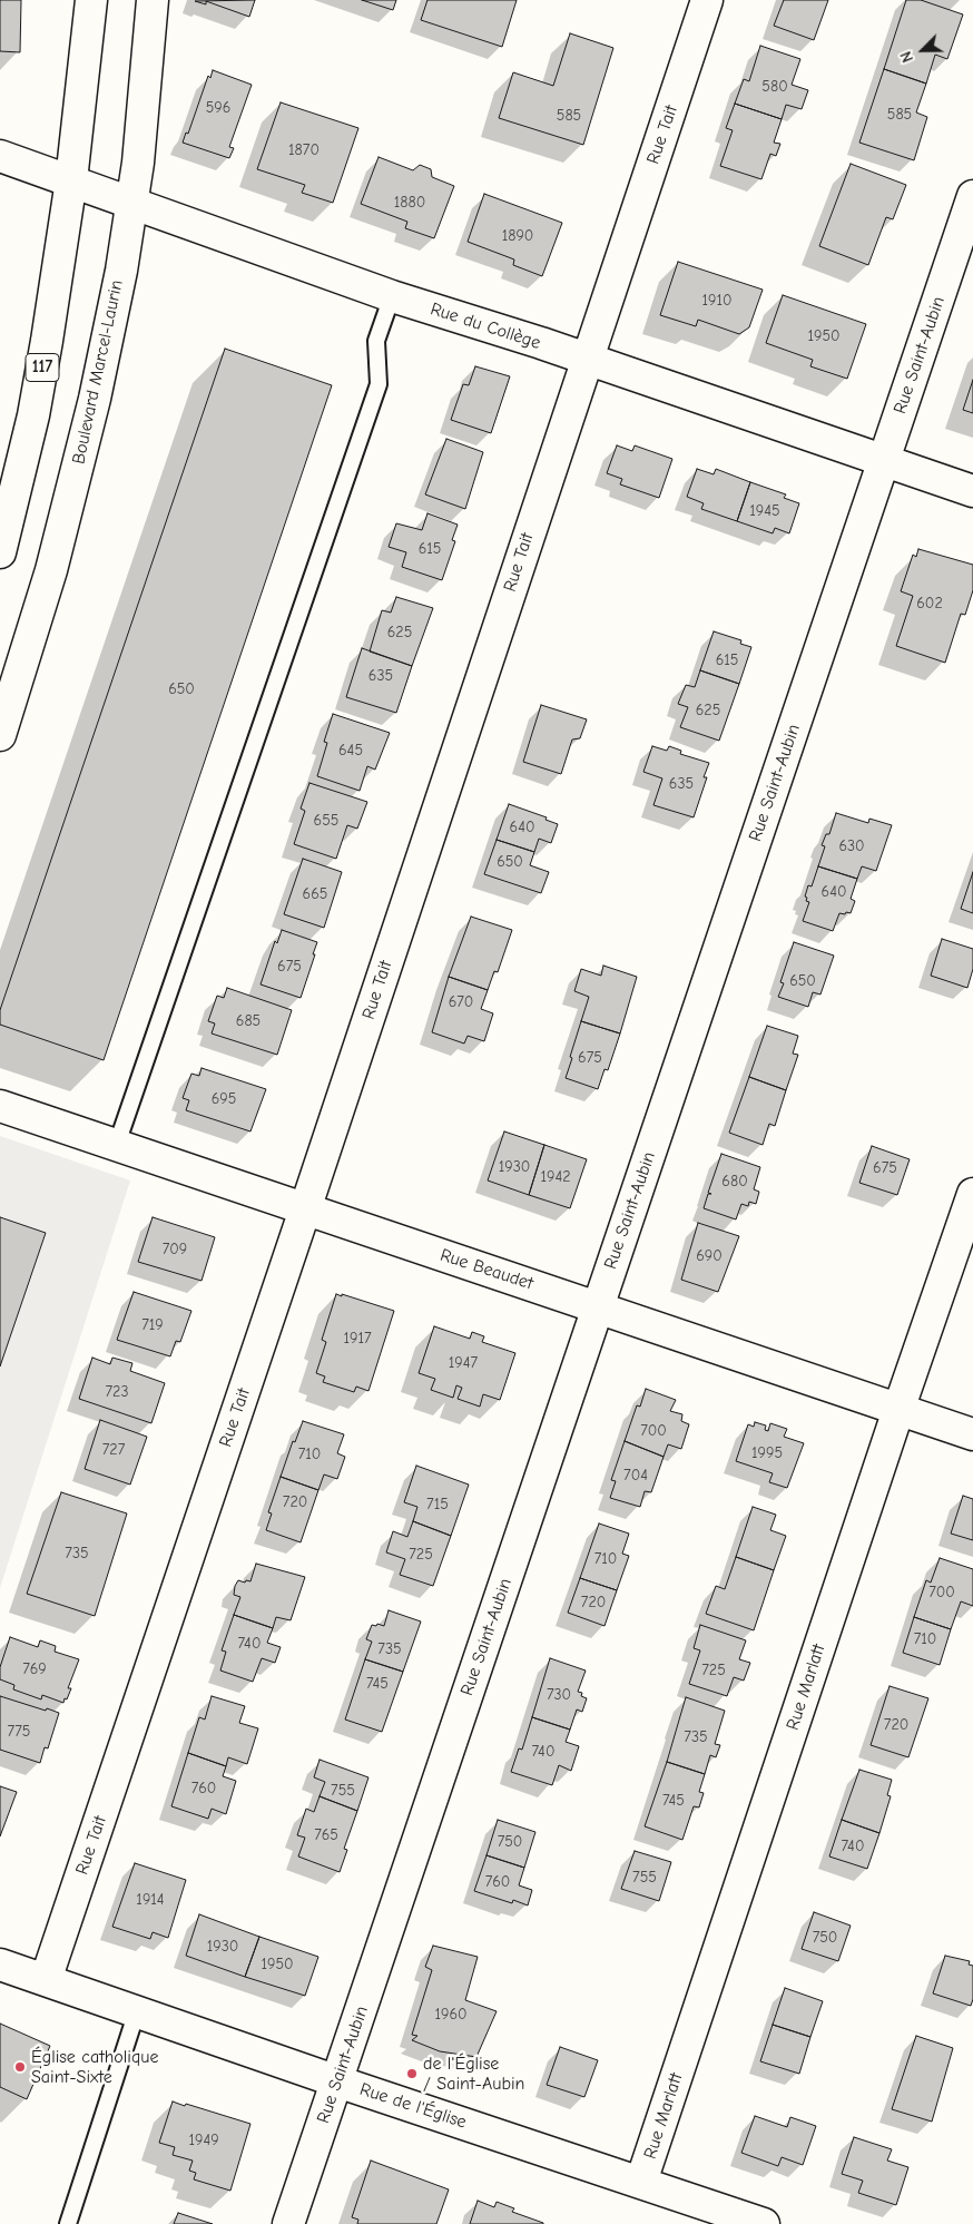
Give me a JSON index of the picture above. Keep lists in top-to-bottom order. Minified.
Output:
{"streets":{"street":["Rue Tait","Rue du Collège","Rue Saint-Aubin","117","Boulevard Marcel-Laurin","Rue Beaudet","Rue Marlatt","Rue de l'Église"]},"crossings":[["Rue Tait","Rue du Collège"],["Rue Tait","Rue Beaudet"],["Rue Tait","Rue de l'Église"],["Rue du Collège","Rue Saint-Aubin"],["Rue du Collège","117"],["Rue du Collège","Boulevard Marcel-Laurin"],["Rue Saint-Aubin","Rue Beaudet"],["Rue Saint-Aubin","Rue de l'Église"],["Rue Beaudet","Rue Marlatt"],["Rue Marlatt","Rue de l'Église"]],"places":["Église catholique Saint-Sixte","de l'Église / Saint-Aubin"],"house_numbers":["580","596","585","585","1870","1880","1890","1910","1950","1945","615","602","625","615","635","650","625","645","635","655","640","630","650","640","665","675","650","670","685","675","695","1930","675","1942","680","709","690","719","1917","1947","723","700","727","1995","710","704","720","715","735","725","710","700","720","710","740","735","769","725","745","730","720","775","735","740","760","755","745","765","750","740","755","760","1914","750","1930","1950","1960","1949"],"north":"bottom left"}
